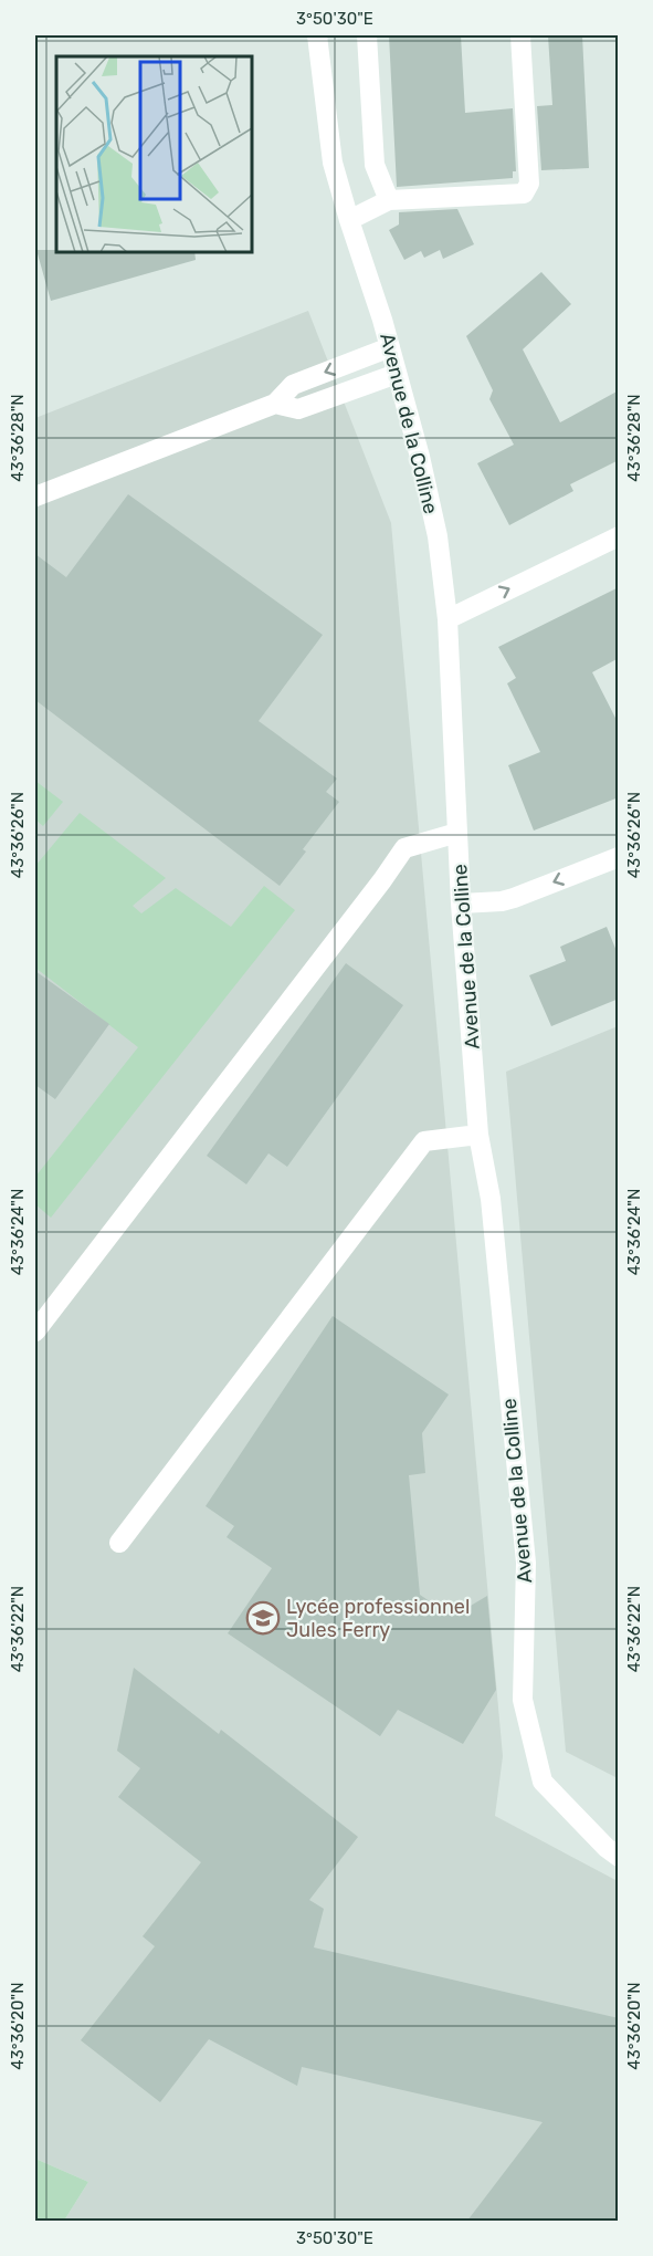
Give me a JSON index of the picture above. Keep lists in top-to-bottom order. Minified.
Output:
{"streets":{"street":["Avenue de la Colline"]},"places":{"school or university":["Lycée professionnel Jules Ferry"]},"coordinates":["3°50'30\"E","43°36'28\"N","43°36'26\"N","43°36'24\"N","43°36'22\"N","43°36'20\"N"]}
